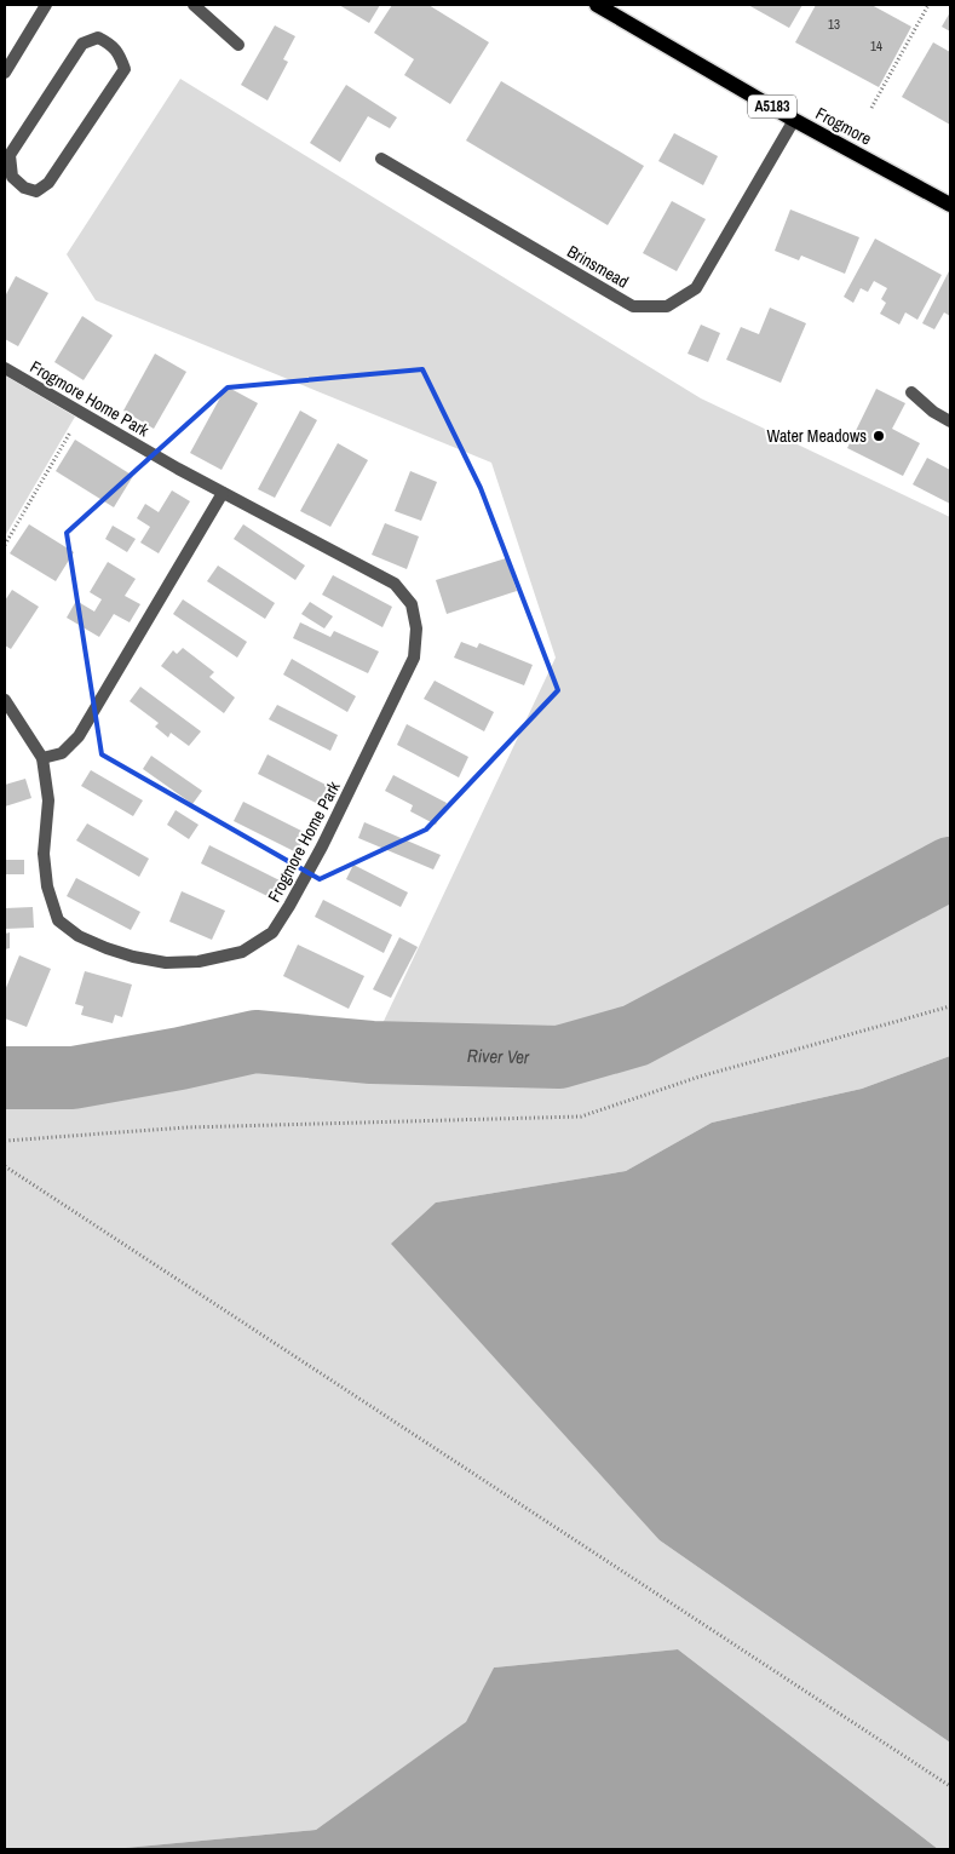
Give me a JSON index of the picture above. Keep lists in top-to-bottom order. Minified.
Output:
{"streets":{"main road":["A5183","Frogmore"],"street":["Brinsmead","Frogmore Home Park"]},"crossings":[["Frogmore","Brinsmead"]],"water":["River Ver"],"places":["Water Meadows"],"house_numbers":["13","14"]}
